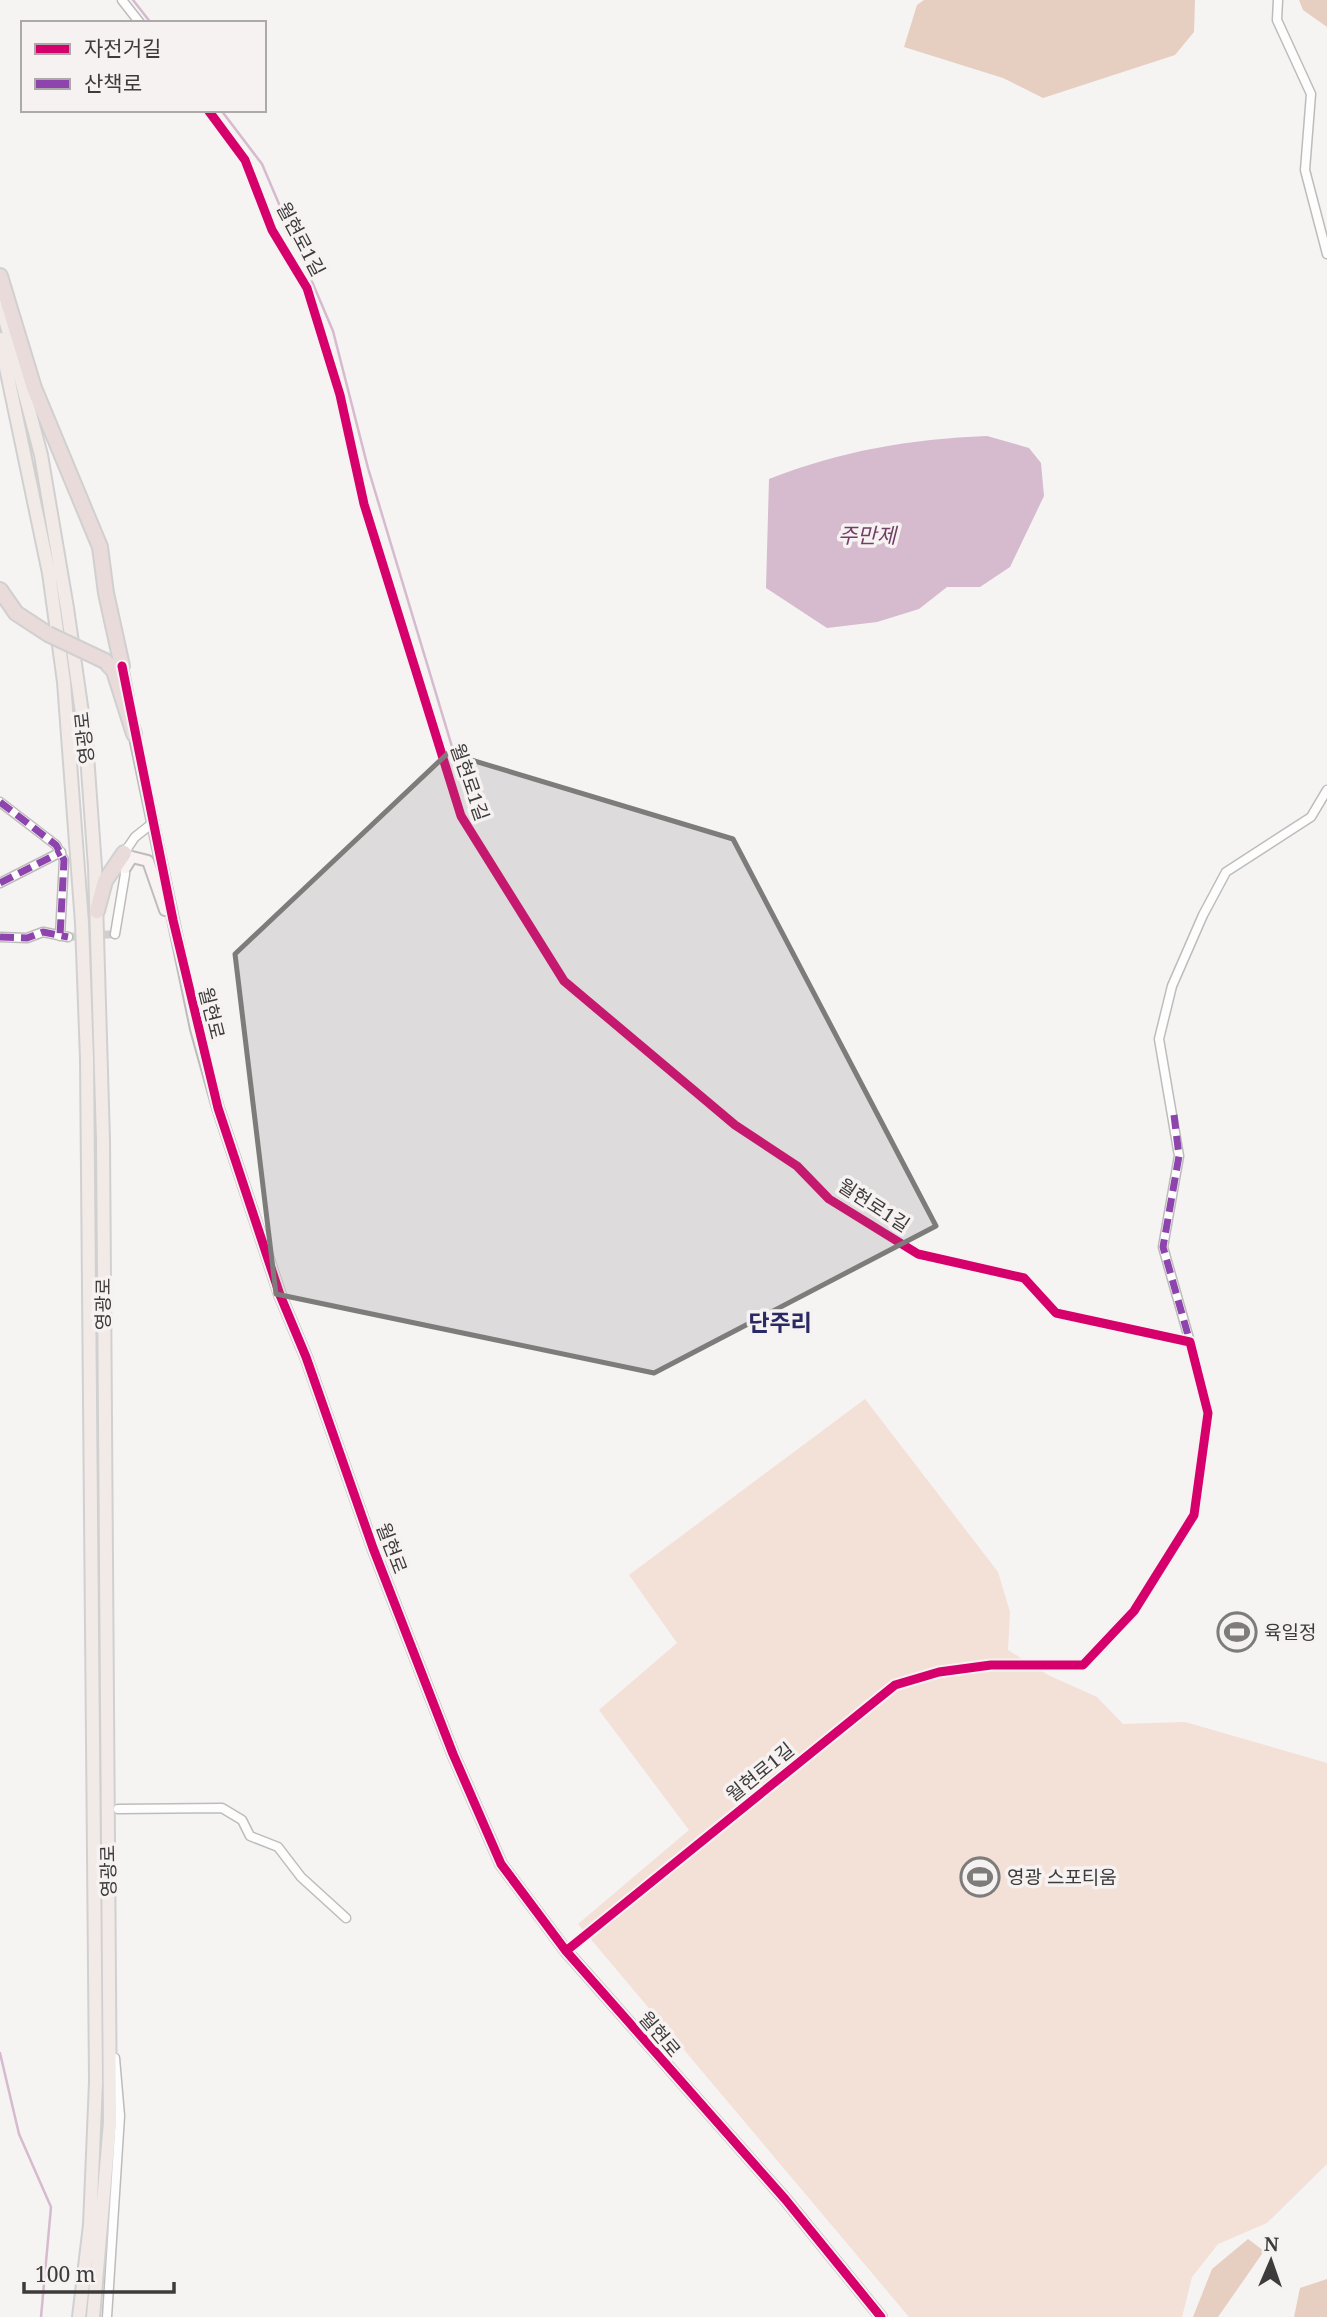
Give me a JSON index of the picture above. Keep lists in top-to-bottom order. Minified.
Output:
{"streets":{"main road":["영광로"],"street":["월현로1길","월현로"]},"crossings":[["월현로1길","월현로"]],"districts":["단주리"],"water":["주만제"],"places":{"sports":["육일정","영광 스포티움"]},"legend":["자전거길","산책로"],"scale_bar":"100 m","north":"top"}
